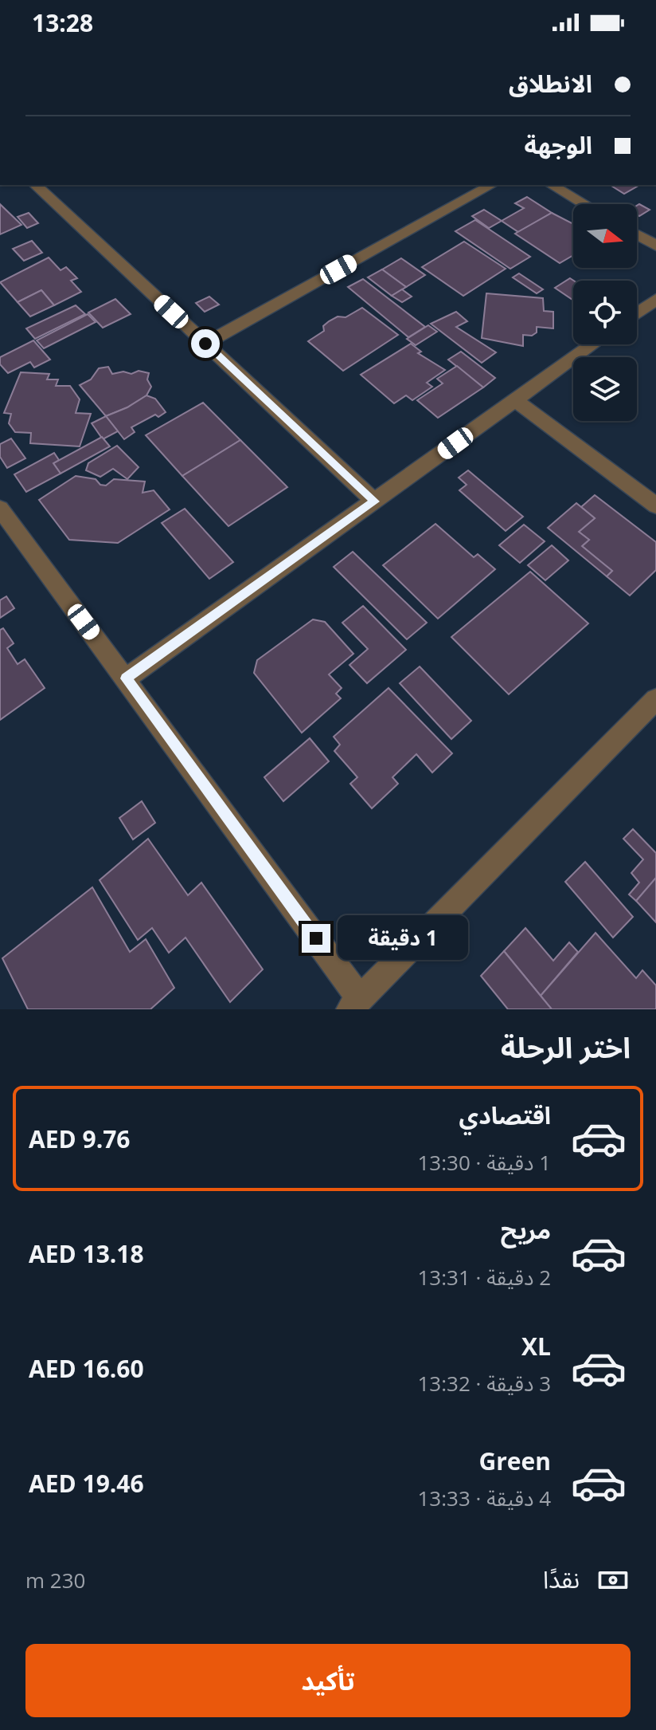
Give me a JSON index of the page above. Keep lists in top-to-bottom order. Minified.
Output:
{"north":"right","page":{"status":"13:28","banner":["الانطلاق","الوجهة"],"bubble":"1 دقيقة","heading":"اختر الرحلة","list":[{"name":"اقتصادي","note":"1 دقيقة · 13:30","value":"AED 9.76"},{"name":"مريح","note":"2 دقيقة · 13:31","value":"AED 13.18"},{"name":"XL","note":"3 دقيقة · 13:32","value":"AED 16.60"},{"name":"Green","note":"4 دقيقة · 13:33","value":"AED 19.46"}],"pay":["نقدًا","230 m"],"buttons":"تأكيد"}}
